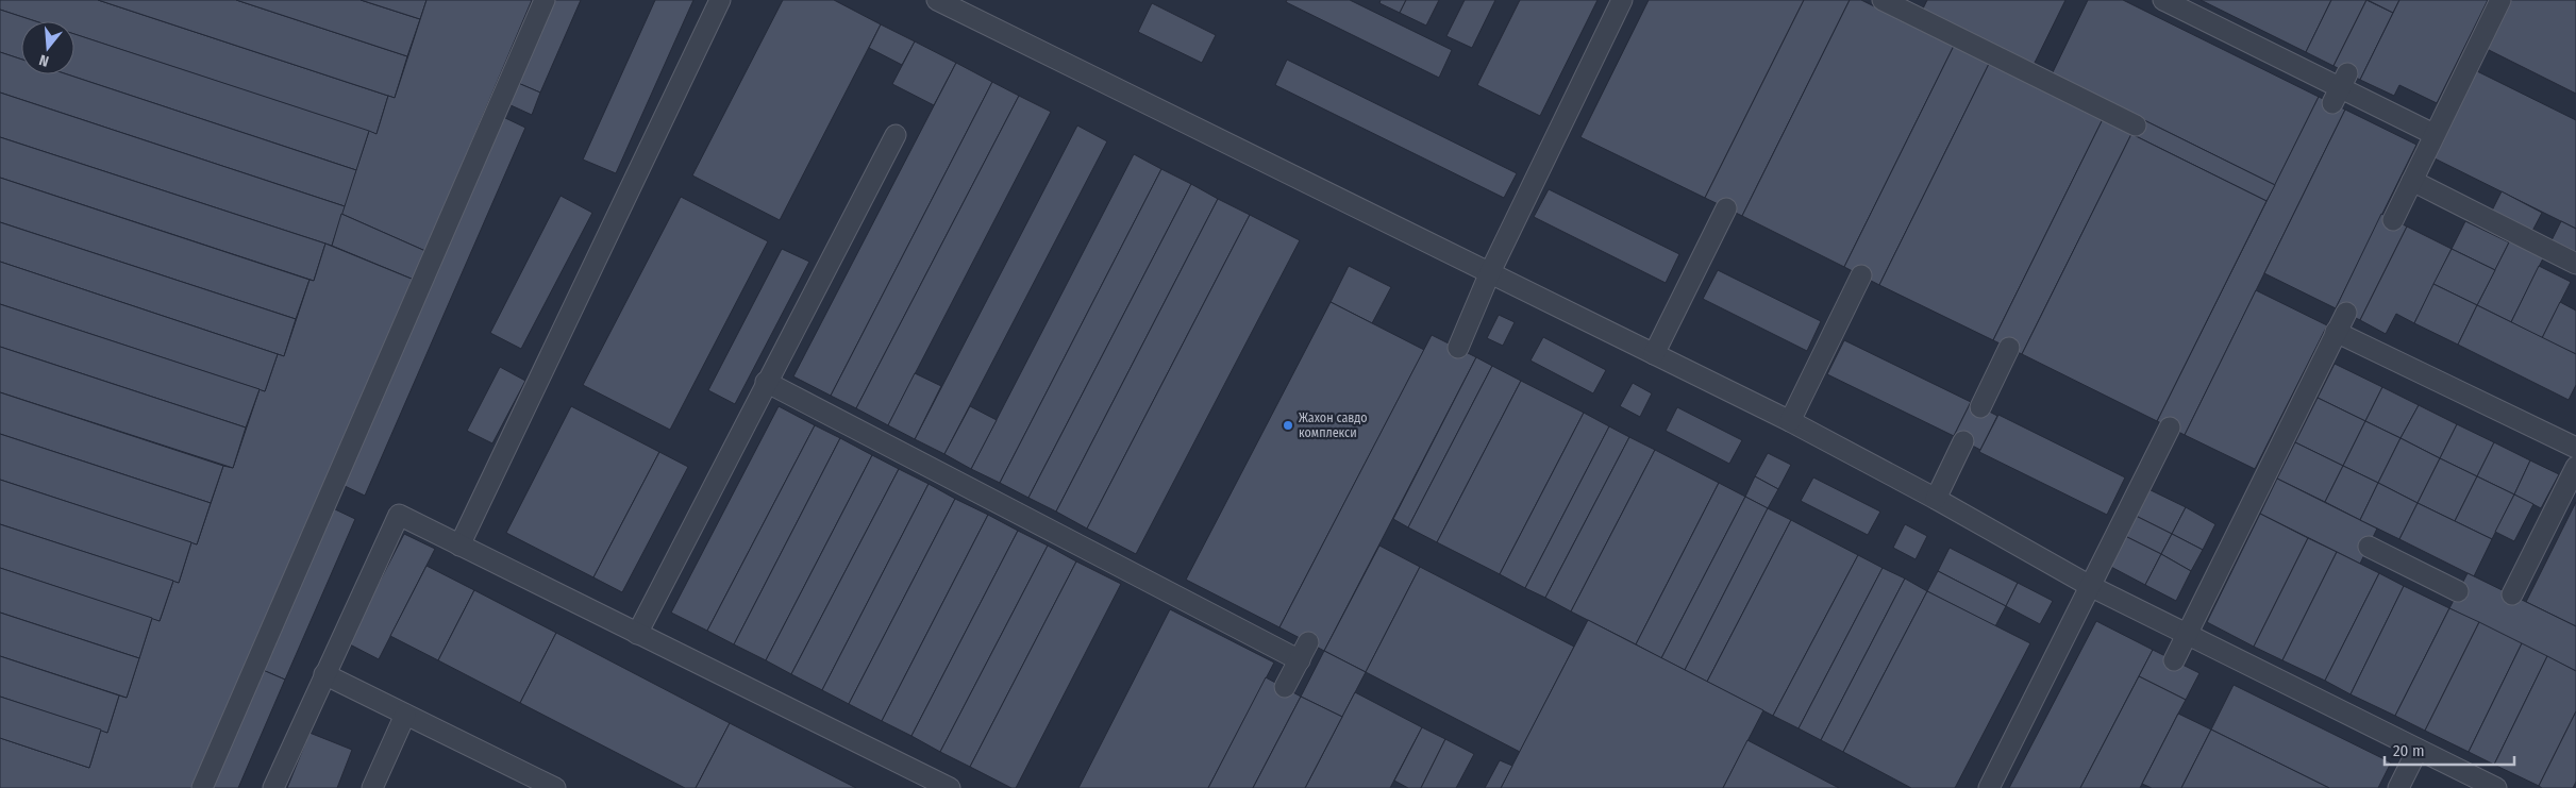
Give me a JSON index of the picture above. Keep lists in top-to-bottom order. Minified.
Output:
{"places":["Жахон савдо комплекси"],"scale_bar":"20 m","north":"bottom"}
